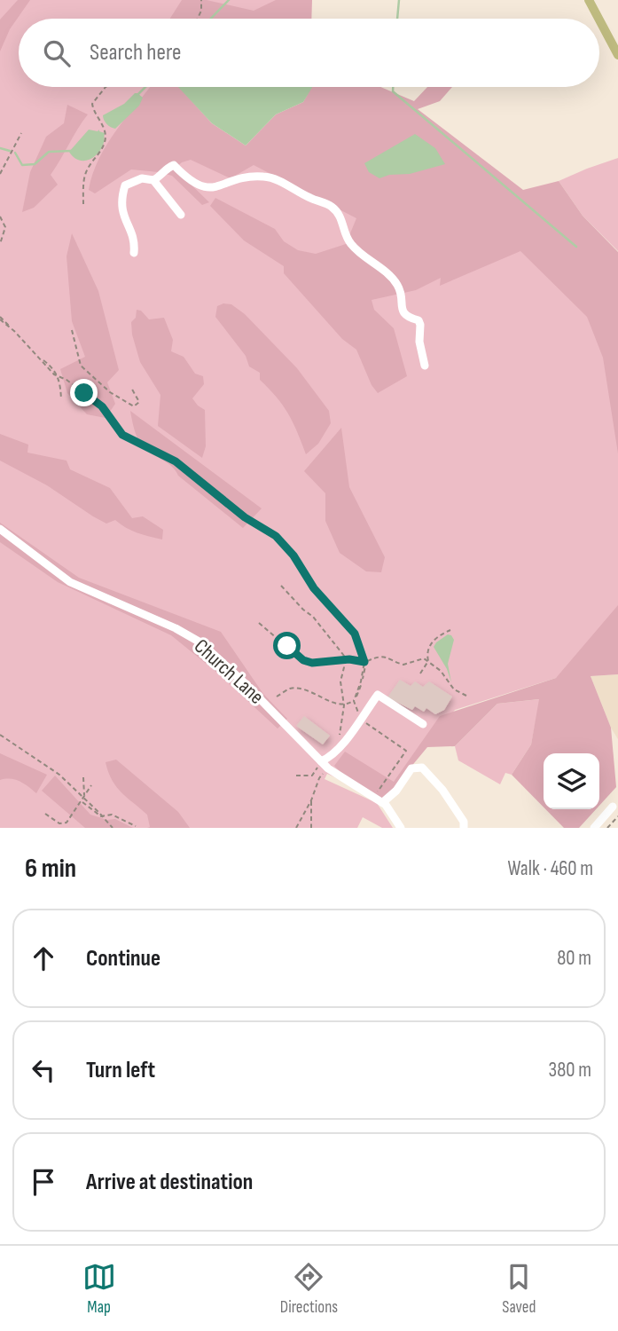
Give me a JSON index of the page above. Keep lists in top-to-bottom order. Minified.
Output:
{"streets":{"street":["Church Lane"]},"page":{"search":"Search here","heading":["6 min","Walk · 460 m"],"list":[["Continue","80 m"],["Turn left","380 m"],"Arrive at destination"],"nav":["Map","Directions","Saved"]}}
